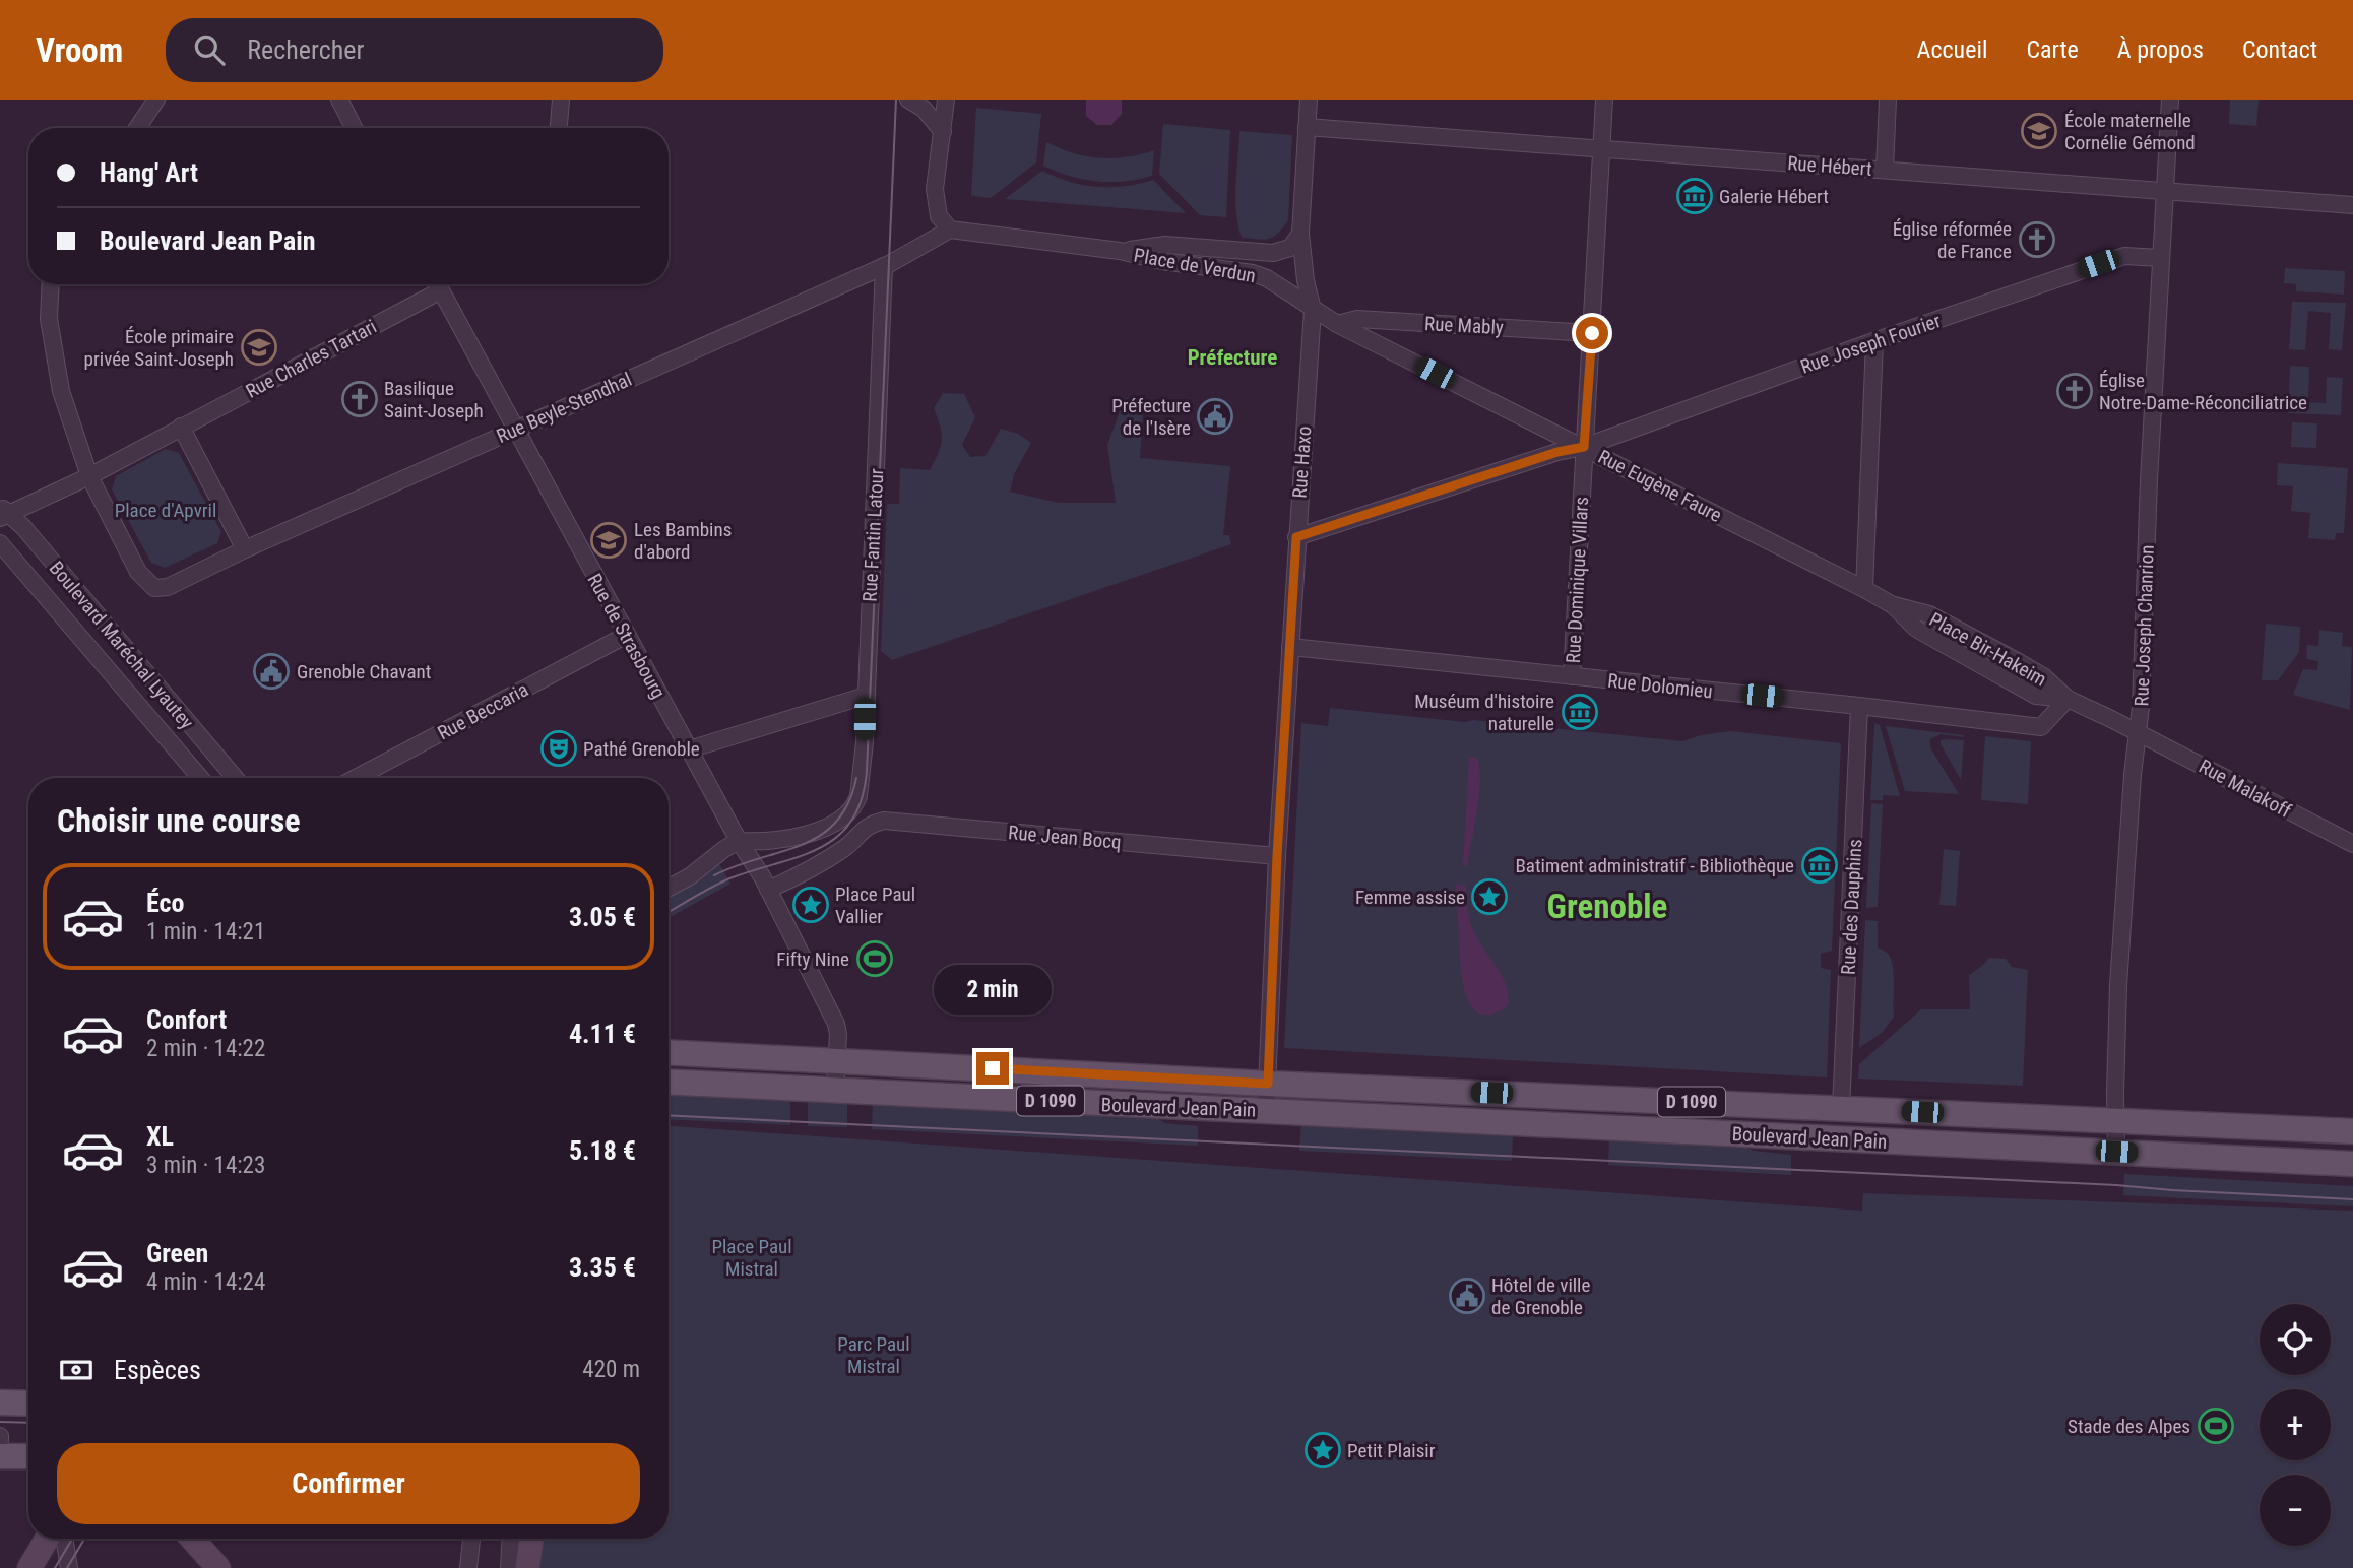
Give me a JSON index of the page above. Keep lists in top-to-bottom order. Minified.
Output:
{"streets":{"main road":["D 1090","Boulevard Jean Pain"],"street":["Rue Hébert","Place de Verdun","Rue Mably","Rue Joseph Fourier","Rue Charles Tartari","Rue Beyle-Stendhal","Rue Haxo","Rue Eugène Faure","Rue Fantin Latour","Rue Dominique Villars","Rue Joseph Chanrion","Rue de Strasbourg","Boulevard Maréchal Lyautey","Place Bir-Hakeim","Rue Dolomieu","Rue Beccaria","Rue Malakoff","Rue Jean Bocq","Rue des Dauphins"]},"crossings":[["Rue Hébert","Rue Dominique Villars"],["Rue Hébert","Rue Joseph Chanrion"],["Place de Verdun","Rue Haxo"],["Place de Verdun","Rue Eugène Faure"],["Rue Mably","Rue Eugène Faure"],["Rue Mably","Rue Dominique Villars"],["Rue Joseph Fourier","Rue Haxo"],["Rue Joseph Fourier","Rue Eugène Faure"],["Rue Joseph Fourier","Rue Dominique Villars"],["Rue Joseph Fourier","Rue Joseph Chanrion"],["Rue Beyle-Stendhal","Rue Fantin Latour"],["Rue Beyle-Stendhal","Rue de Strasbourg"],["Rue Haxo","Rue Eugène Faure"],["Rue Haxo","Rue Dolomieu"],["Rue Haxo","Rue Jean Bocq"],["Rue Haxo","Boulevard Jean Pain"],["Rue Eugène Faure","Rue Dominique Villars"],["Rue Eugène Faure","Place Bir-Hakeim"],["Rue Fantin Latour","Rue de Strasbourg"],["Rue Dominique Villars","Rue Dolomieu"],["Rue Joseph Chanrion","Place Bir-Hakeim"],["Rue Joseph Chanrion","Rue Malakoff"],["Rue Joseph Chanrion","Boulevard Jean Pain"],["Rue de Strasbourg","Rue Beccaria"],["Place Bir-Hakeim","Rue Dolomieu"],["Place Bir-Hakeim","Rue Malakoff"],["Place Bir-Hakeim","Rue des Dauphins"],["Rue Dolomieu","Rue des Dauphins"],["Rue des Dauphins","Boulevard Jean Pain"]],"districts":["Préfecture","Grenoble"],"parks":["Place d'Apvril","Place Paul Mistral","Parc Paul Mistral"],"places":{"school or university":["École maternelle Cornélie Gémond","École primaire privée Saint-Joseph","Les Bambins d'abord"],"museum":["Galerie Hébert","Muséum d'histoire naturelle","Batiment administratif - Bibliothèque"],"church":["Église réformée de France","Église Notre-Dame-Réconciliatrice","Basilique Saint-Joseph"],"public building":["Préfecture de l'Isère","Grenoble Chavant","Hôtel de ville de Grenoble"],"theatre":["Pathé Grenoble"],"place":["Femme assise","Place Paul Vallier","Petit Plaisir"],"sports":["Fifty Nine","Stade des Alpes"]},"page":{"header":"Vroom","search":"Rechercher","nav":["Accueil","Carte","À propos","Contact"],"banner":["Hang' Art","Boulevard Jean Pain"],"heading":"Choisir une course","list":[{"name":"Éco","note":"1 min · 14:21","value":"3.05 €"},{"name":"Confort","note":"2 min · 14:22","value":"4.11 €"},{"name":"XL","note":"3 min · 14:23","value":"5.18 €"},{"name":"Green","note":"4 min · 14:24","value":"3.35 €"}],"bubble":"2 min","map_buttons":["+","−"],"pay":["Espèces","420 m"],"buttons":"Confirmer"}}
